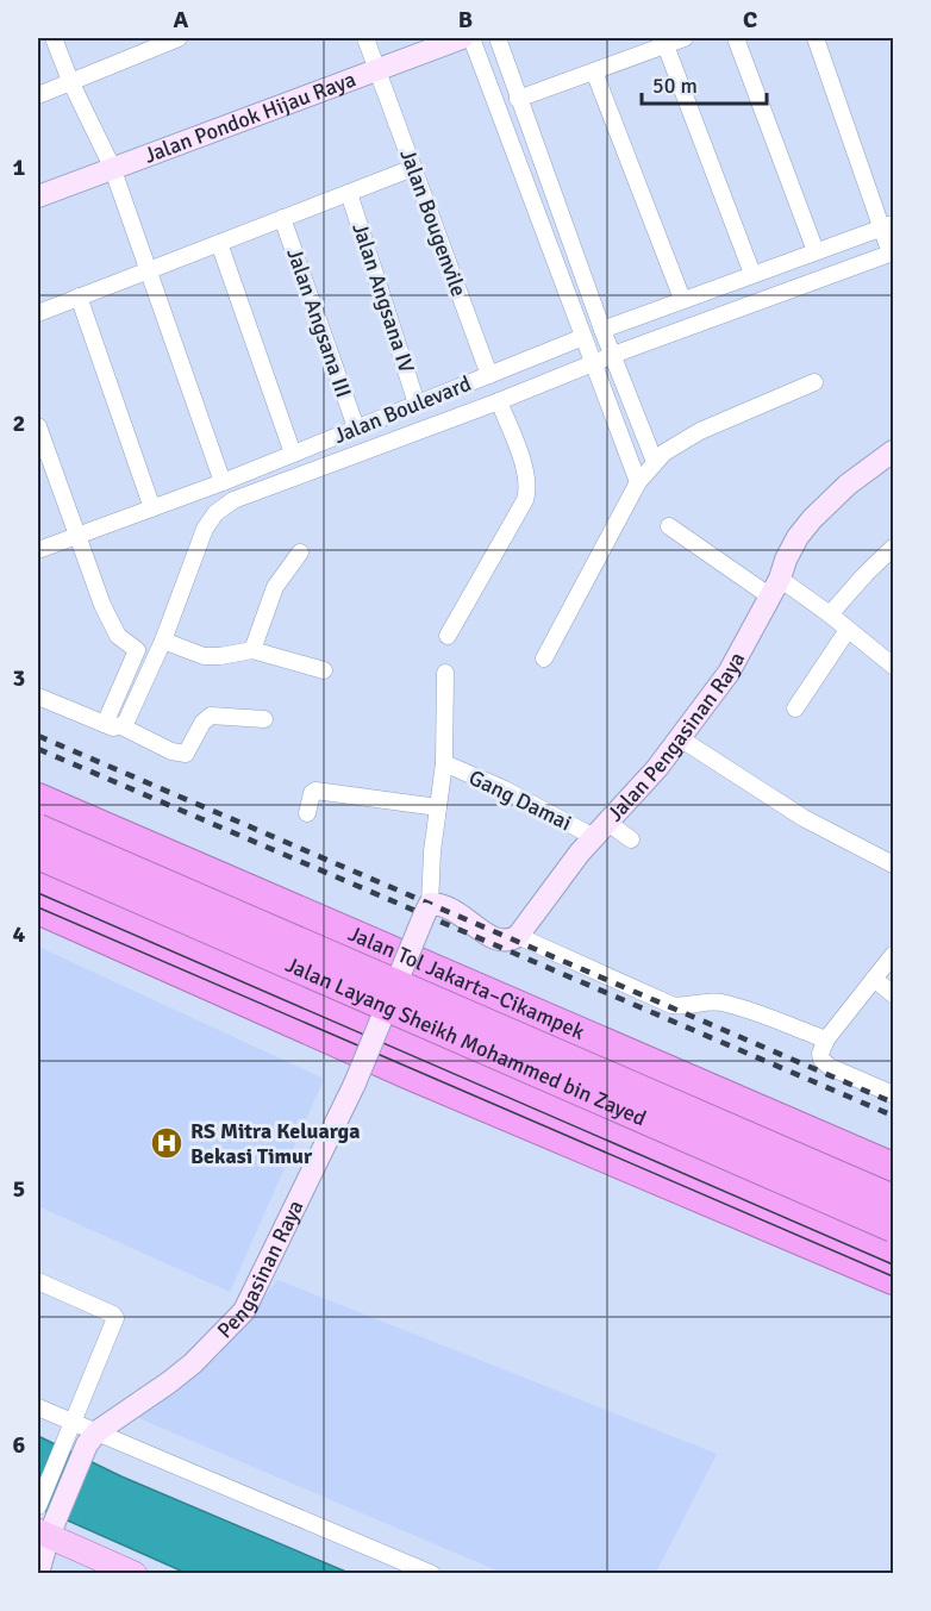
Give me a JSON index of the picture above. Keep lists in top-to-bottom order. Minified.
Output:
{"streets":{"highway":["Jalan Tol Jakarta–Cikampek","Jalan Layang Sheikh Mohammed bin Zayed"],"street":["Jalan Pondok Hijau Raya","Jalan Bougenvile","Jalan Angsana IV","Jalan Angsana III","Jalan Boulevard","Jalan Pengasinan Raya","Gang Damai","Pengasinan Raya"]},"crossings":[["Jalan Pondok Hijau Raya","Jalan Bougenvile"],["Jalan Bougenvile","Jalan Boulevard"],["Jalan Angsana IV","Jalan Boulevard"],["Jalan Angsana III","Jalan Boulevard"],["Jalan Pengasinan Raya","Gang Damai"]],"places":{"hospital":["RS Mitra Keluarga Bekasi Timur"]},"scale_bar":"50 m","grid":{"columns":["A","B","C"],"rows":["1","2","3","4","5","6"]}}
